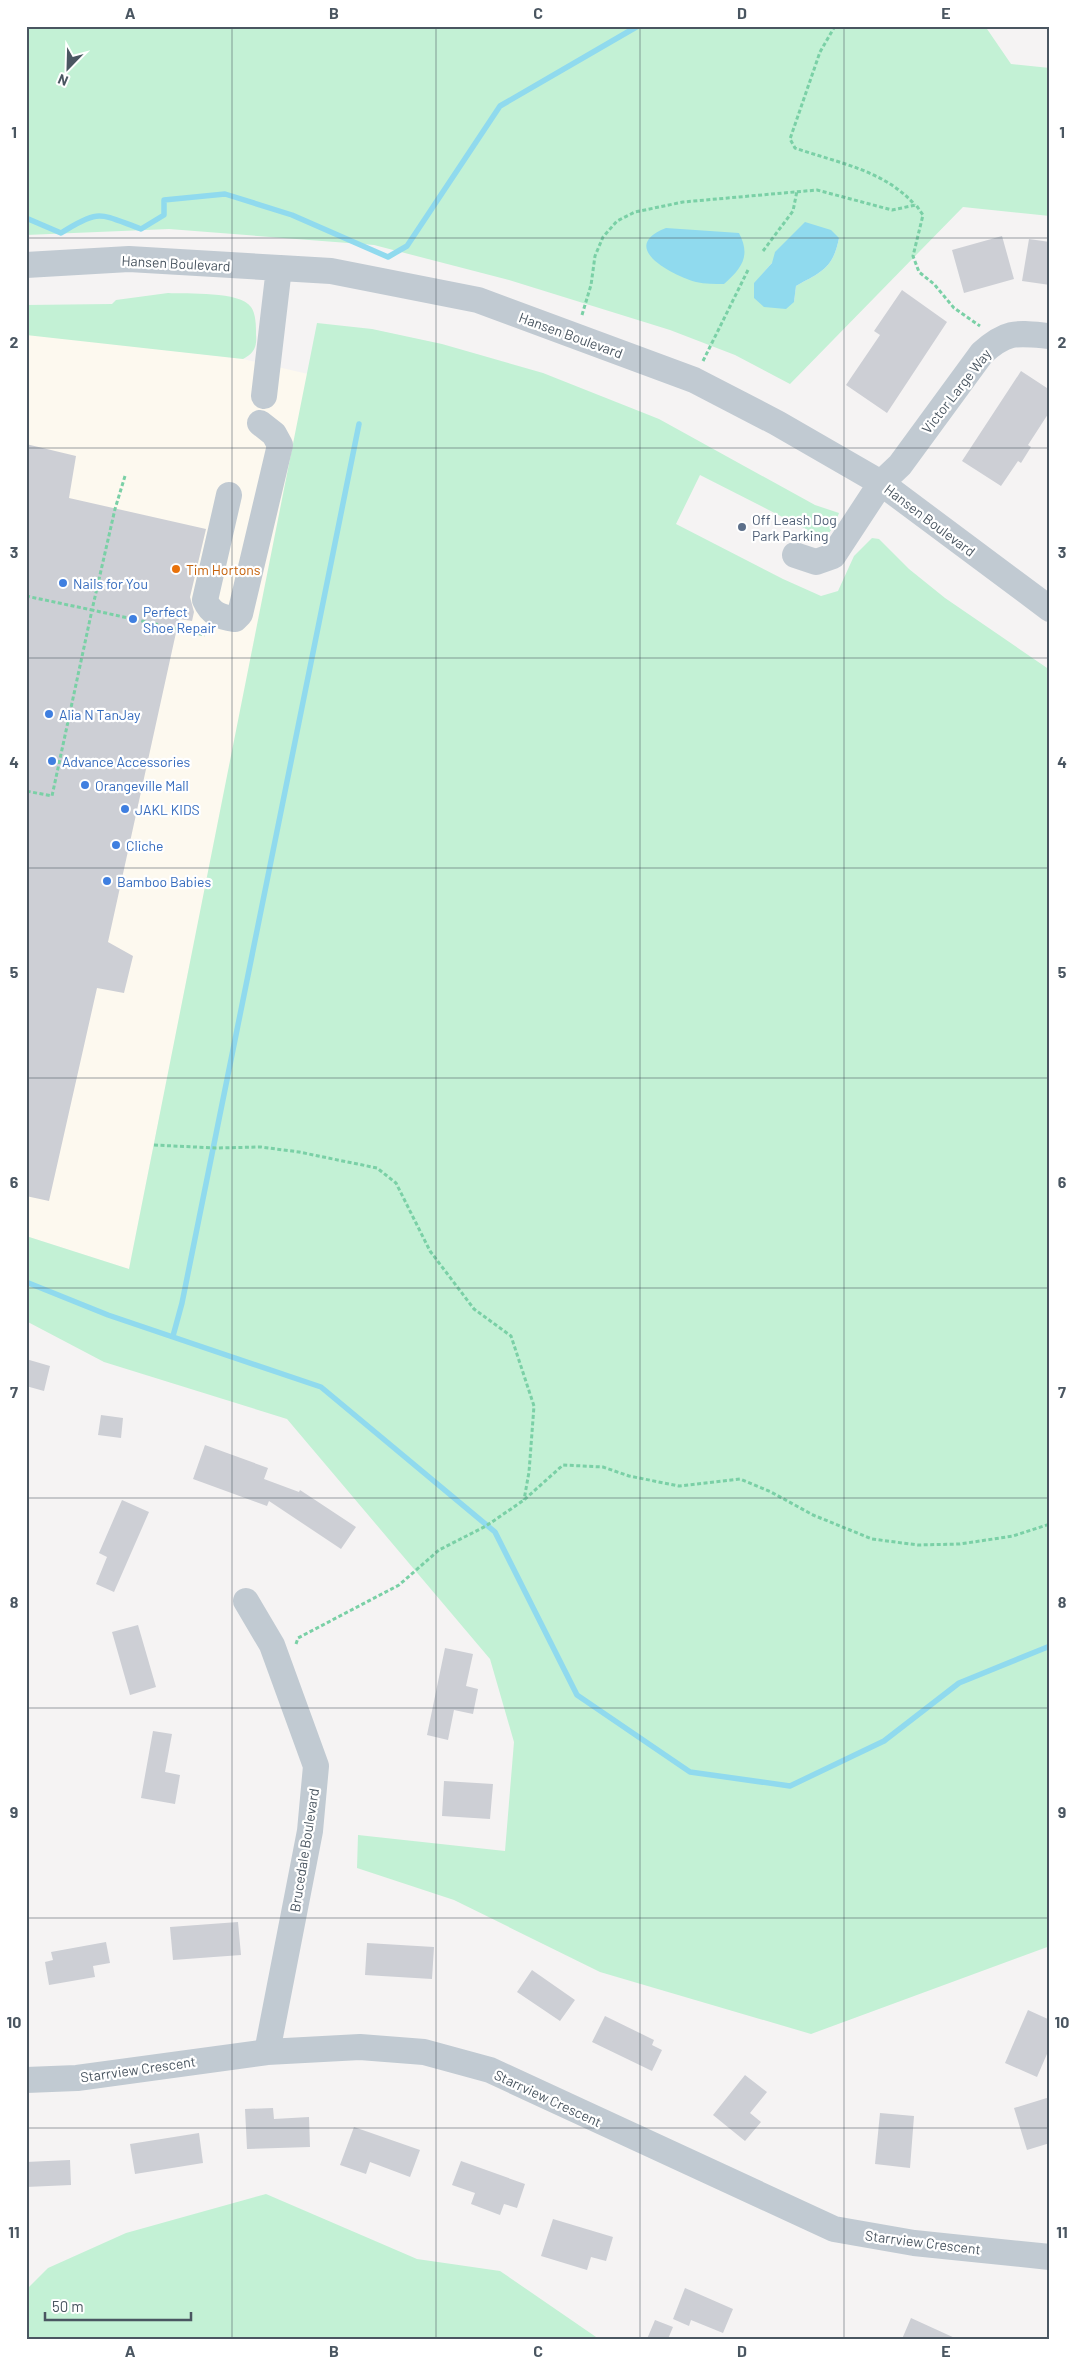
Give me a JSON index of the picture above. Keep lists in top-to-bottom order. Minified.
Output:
{"streets":{"street":["Hansen Boulevard","Victor Large Way","Brucedale Boulevard","Starrview Crescent"]},"crossings":[["Hansen Boulevard","Victor Large Way"],["Brucedale Boulevard","Starrview Crescent"]],"places":["Off Leash Dog Park Parking","Tim Hortons","Nails for You","Perfect Shoe Repair","Alia N TanJay","Advance Accessories","Orangeville Mall","JAKL KIDS","Cliche","Bamboo Babies"],"scale_bar":"50 m","north":"bottom left","grid":{"columns":["A","B","C","D","E"],"rows":["1","2","3","4","5","6","7","8","9","10","11"]}}
